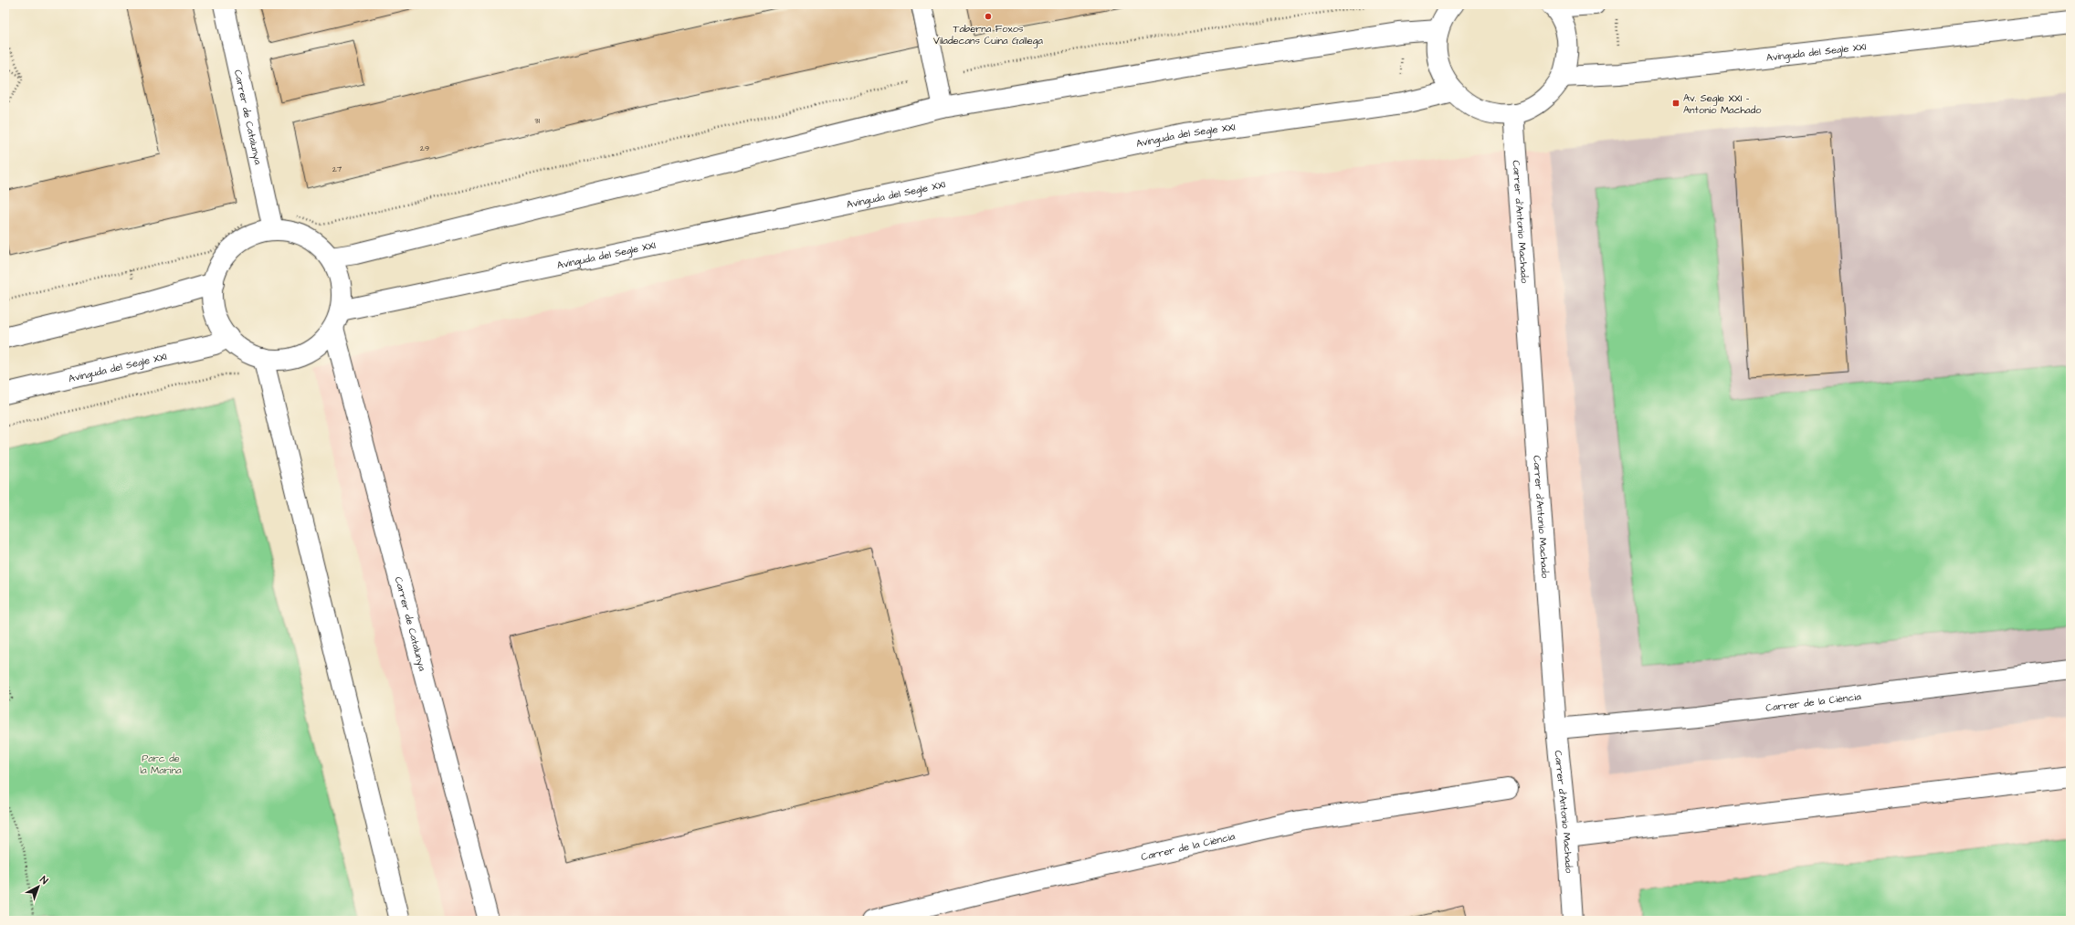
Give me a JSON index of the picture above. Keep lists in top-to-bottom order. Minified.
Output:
{"streets":{"street":["Avinguda del Segle XXI","Carrer de Catalunya","Carrer d'Antonio Machado","Carrer de la Ciència"]},"crossings":[["Avinguda del Segle XXI","Carrer de Catalunya"],["Carrer d'Antonio Machado","Carrer de la Ciència"]],"parks":["Parc de la Marina"],"places":{"other":["Taberna Foxos Viladecans Cuina Gallega"],"transit":["Av. Segle XXI - Antonio Machado"]},"house_numbers":["31","29","27"],"north":"top right"}
